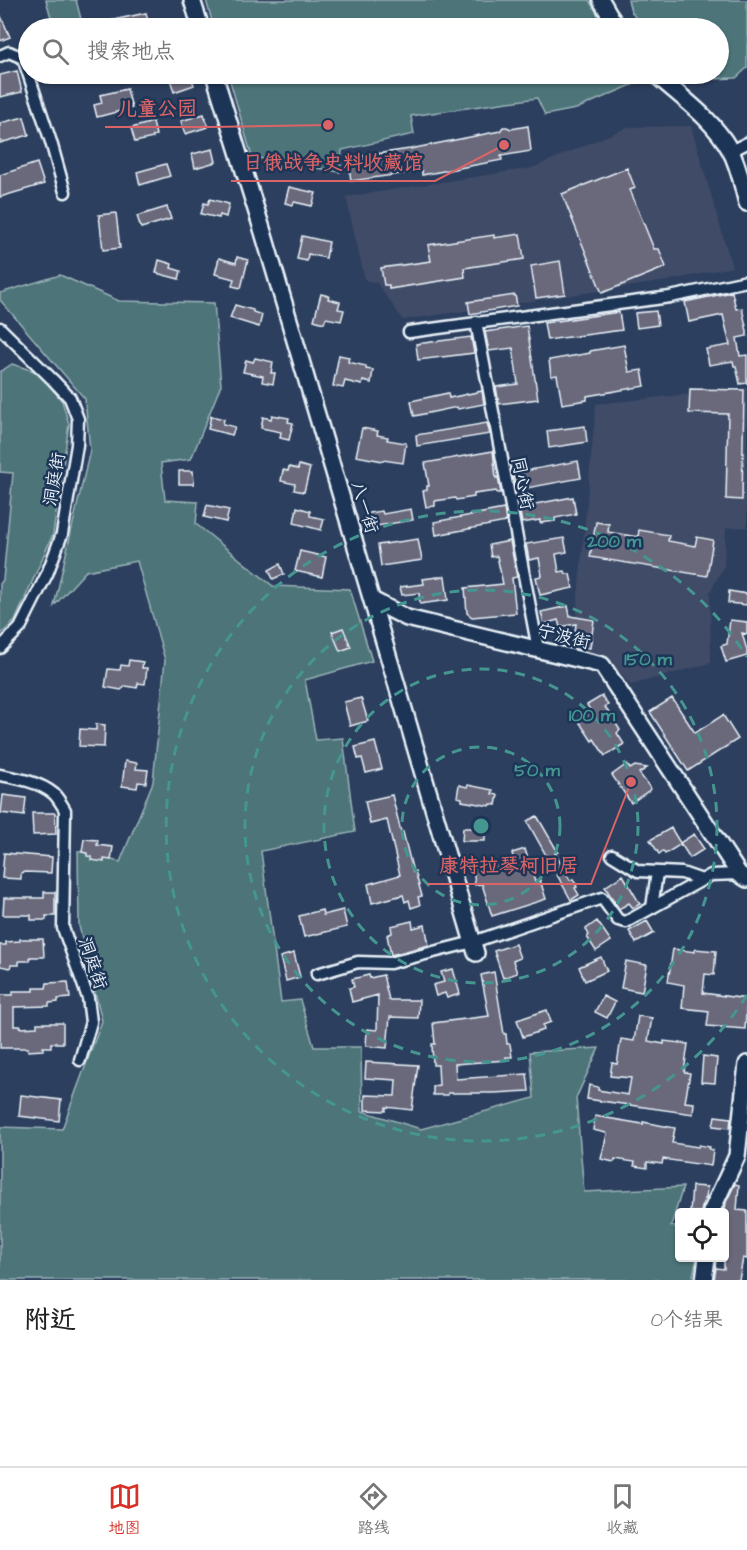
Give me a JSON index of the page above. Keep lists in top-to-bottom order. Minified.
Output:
{"streets":{"street":["洞庭街","同心街","八一街","宁波街"]},"crossings":[["同心街","宁波街"],["八一街","宁波街"]],"places":["儿童公园","日俄战争史料收藏馆","康特拉琴柯旧居"],"page":{"search":"搜索地点","heading":["附近","0个结果"],"nav":["地图","路线","收藏"]},"rings":["200 m","150 m","100 m","50 m"]}
